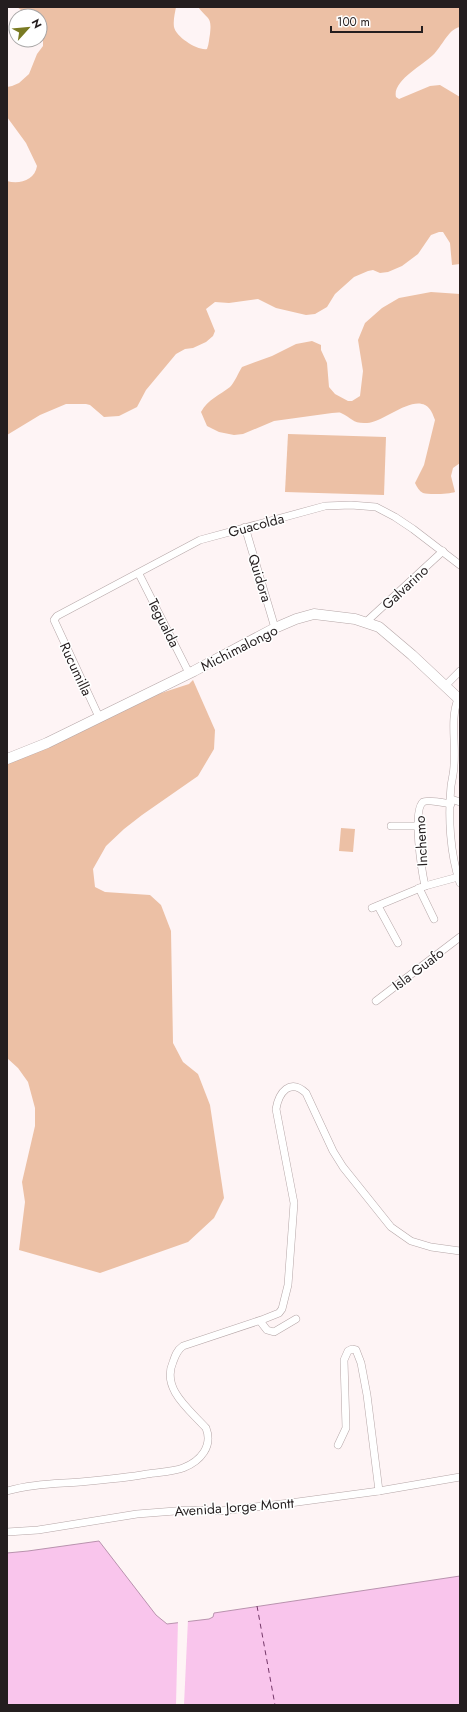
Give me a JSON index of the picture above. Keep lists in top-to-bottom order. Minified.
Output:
{"streets":{"main road":["Michimalongo"],"street":["Guacolda","Quidora","Galvarino","Tegualda","Rucumilla","Inchemo","Isla Guafo","Avenida Jorge Montt"]},"crossings":[["Guacolda","Quidora"],["Guacolda","Galvarino"],["Guacolda","Tegualda"],["Guacolda","Rucumilla"],["Quidora","Michimalongo"],["Galvarino","Michimalongo"],["Tegualda","Michimalongo"],["Michimalongo","Rucumilla"]],"scale_bar":"100 m","north":"top right"}
